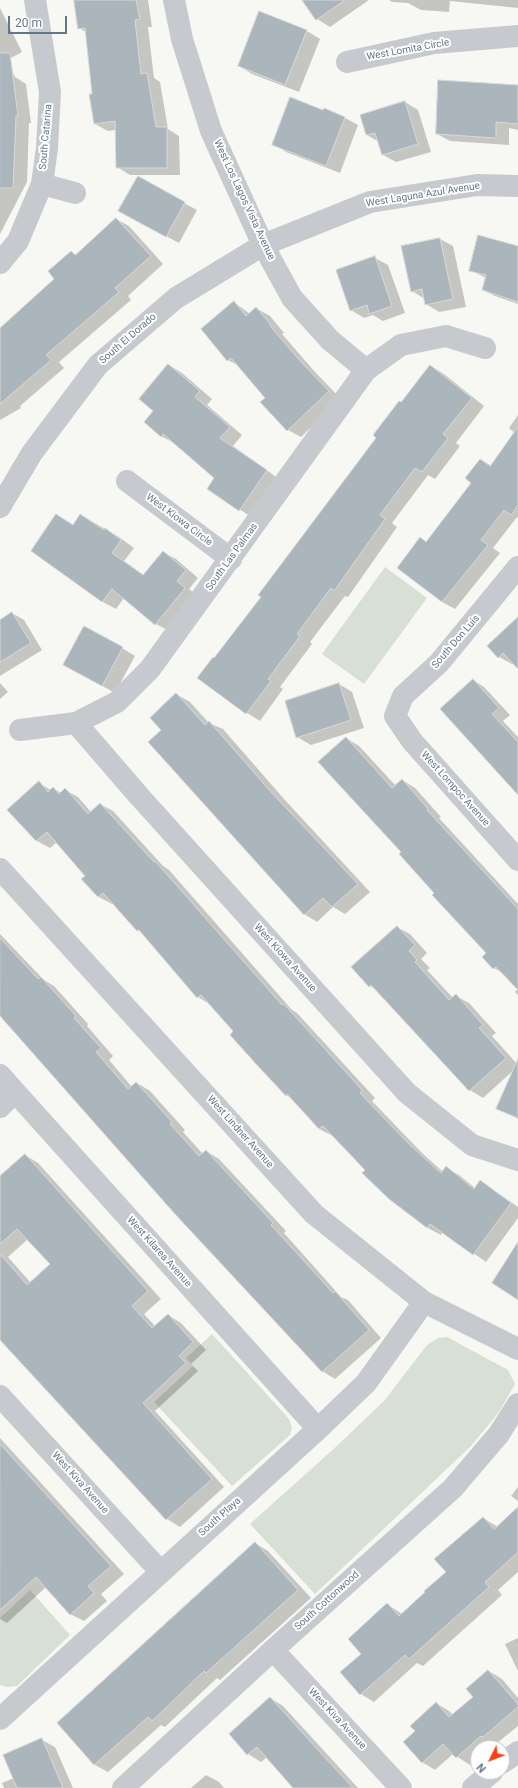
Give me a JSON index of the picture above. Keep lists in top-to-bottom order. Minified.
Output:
{"streets":{"street":["West Lomita Circle","South Catarina","West Laguna Azul Avenue","West Los Lagos Vista Avenue","South El Dorado","West Kiowa Circle","South Las Palmas","South Don Luis","West Lompoc Avenue","West Kiowa Avenue","West Lindner Avenue","West Kilarea Avenue","West Kiva Avenue","South Playa","South Cottonwood"]},"crossings":[["West Laguna Azul Avenue","West Los Lagos Vista Avenue"],["West Laguna Azul Avenue","South El Dorado"],["West Los Lagos Vista Avenue","South El Dorado"],["West Los Lagos Vista Avenue","South Las Palmas"],["West Kiowa Circle","South Las Palmas"],["South Las Palmas","West Kiowa Avenue"],["South Don Luis","West Lompoc Avenue"],["West Lindner Avenue","South Playa"],["West Kilarea Avenue","South Playa"],["West Kiva Avenue","South Playa"],["West Kiva Avenue","South Cottonwood"]],"scale_bar":"20 m","north":"bottom left"}
